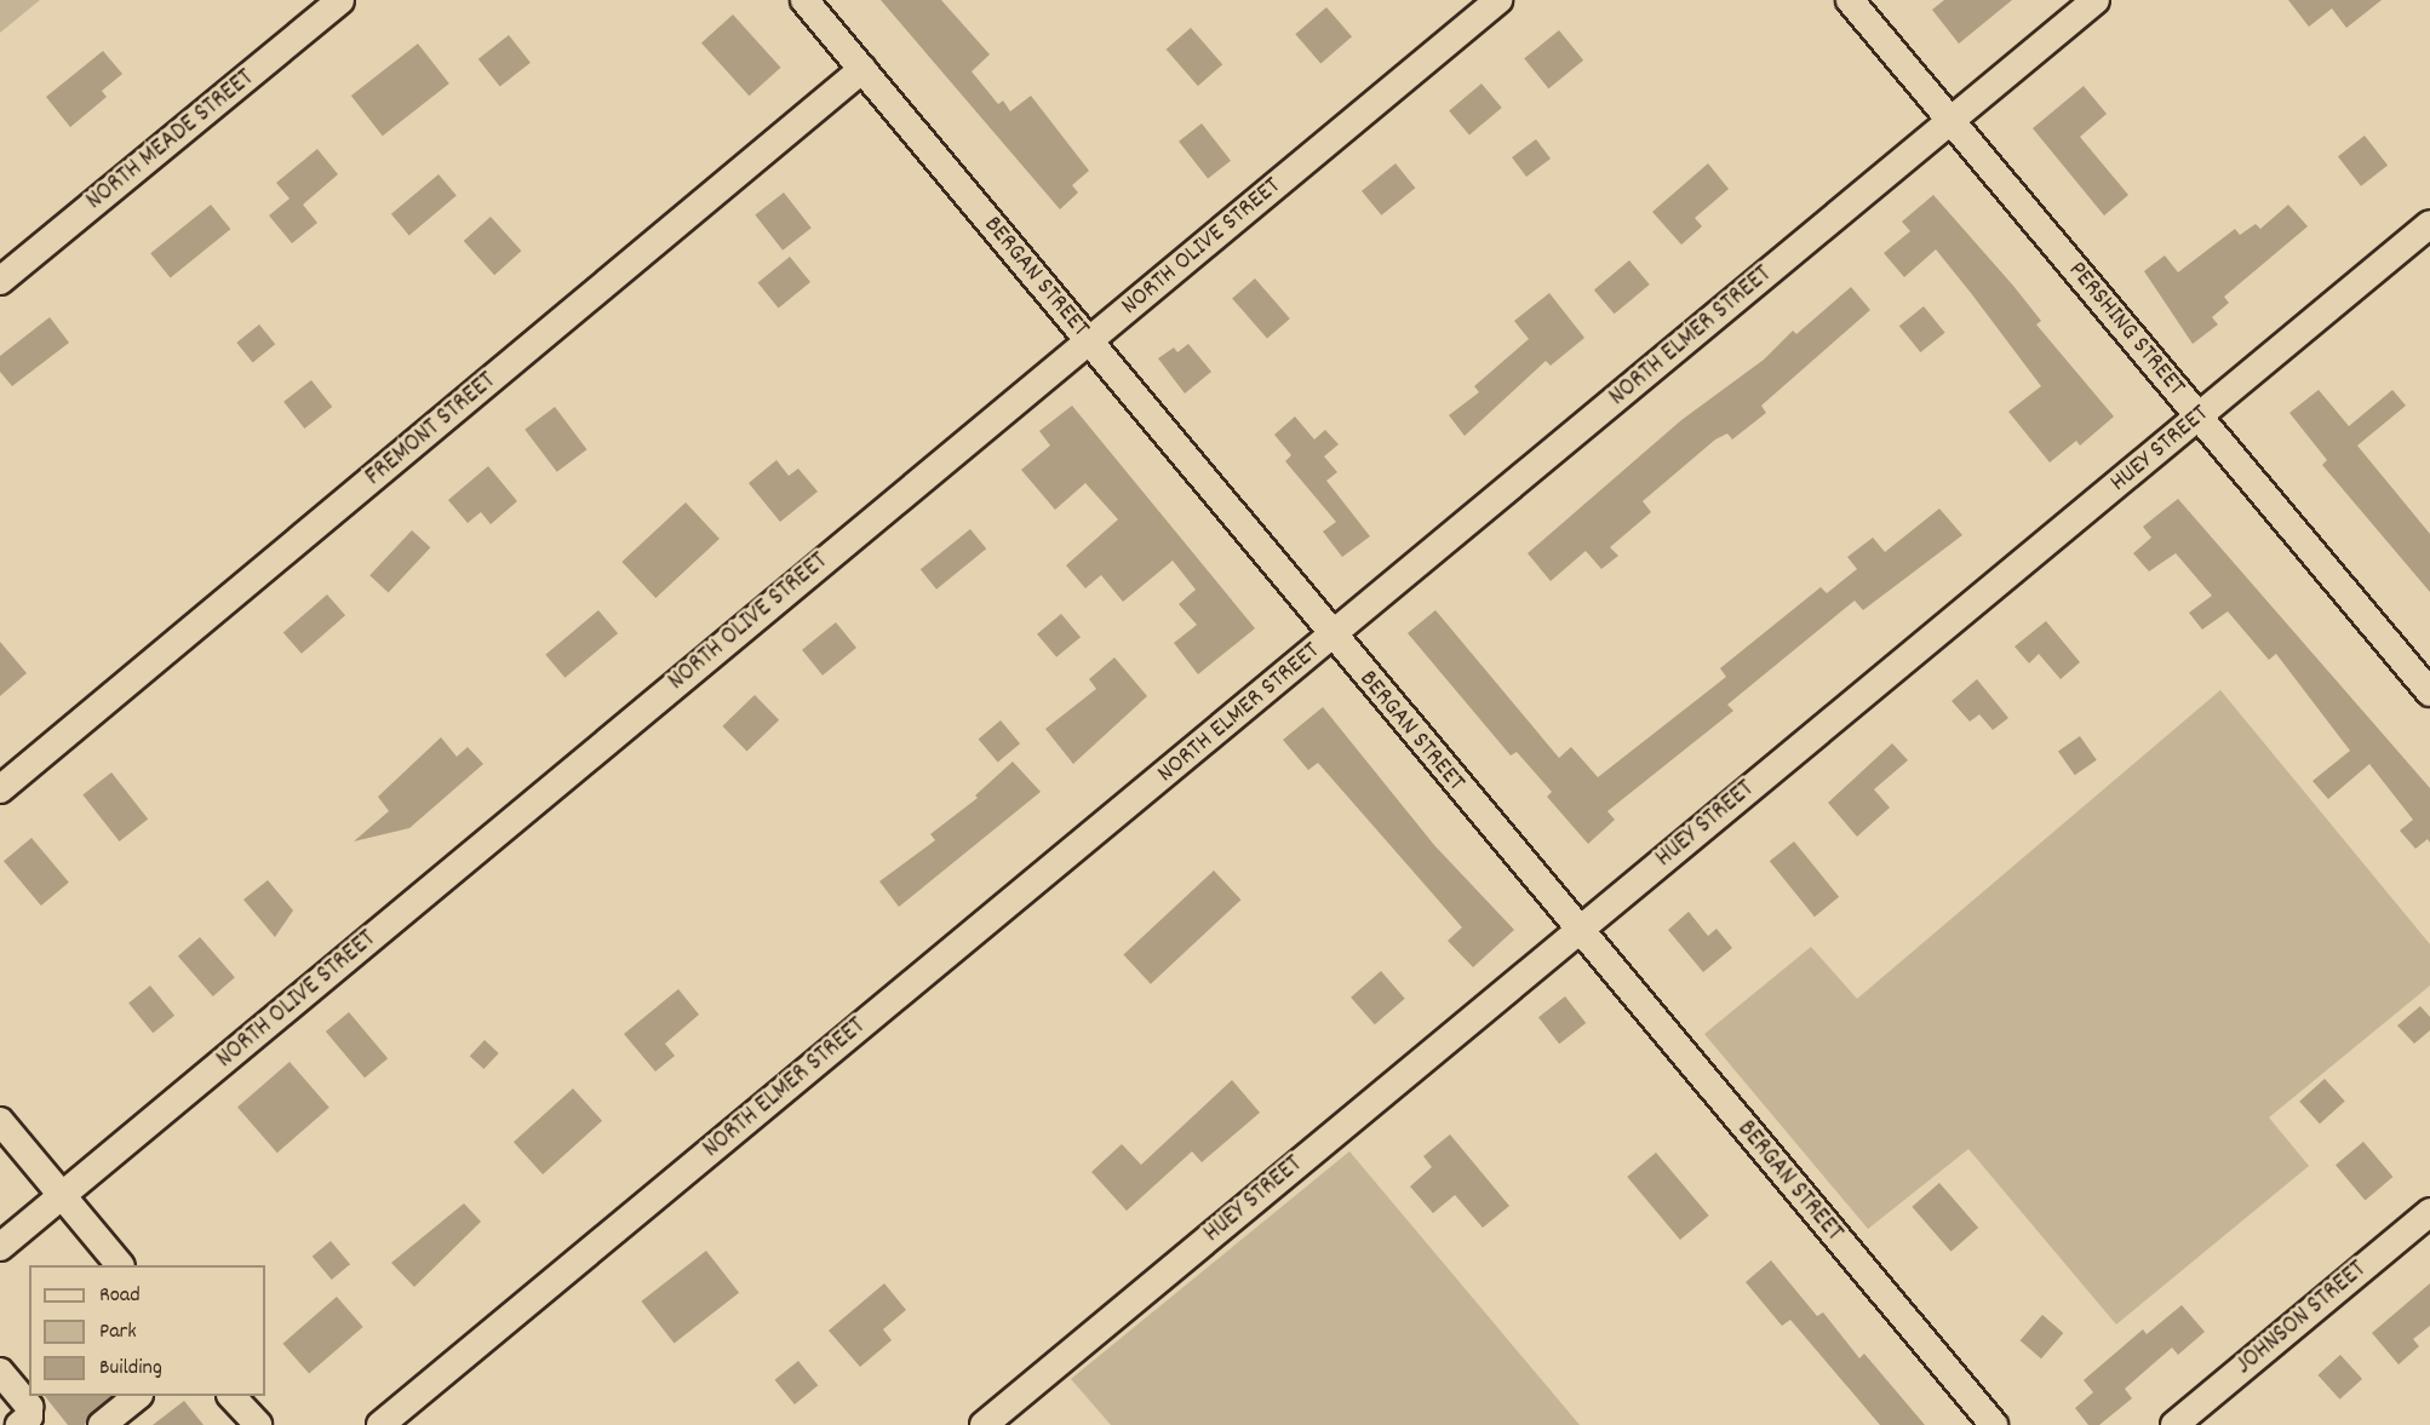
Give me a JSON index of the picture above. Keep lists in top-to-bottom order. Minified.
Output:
{"streets":{"street":["NORTH MEADE STREET","NORTH OLIVE STREET","BERGAN STREET","PERSHING STREET","NORTH ELMER STREET","FREMONT STREET","HUEY STREET","JOHNSON STREET"]},"crossings":[["NORTH OLIVE STREET","BERGAN STREET"],["BERGAN STREET","NORTH ELMER STREET"],["BERGAN STREET","FREMONT STREET"],["BERGAN STREET","HUEY STREET"],["PERSHING STREET","NORTH ELMER STREET"],["PERSHING STREET","HUEY STREET"]],"legend":["Road","Park","Building"]}
